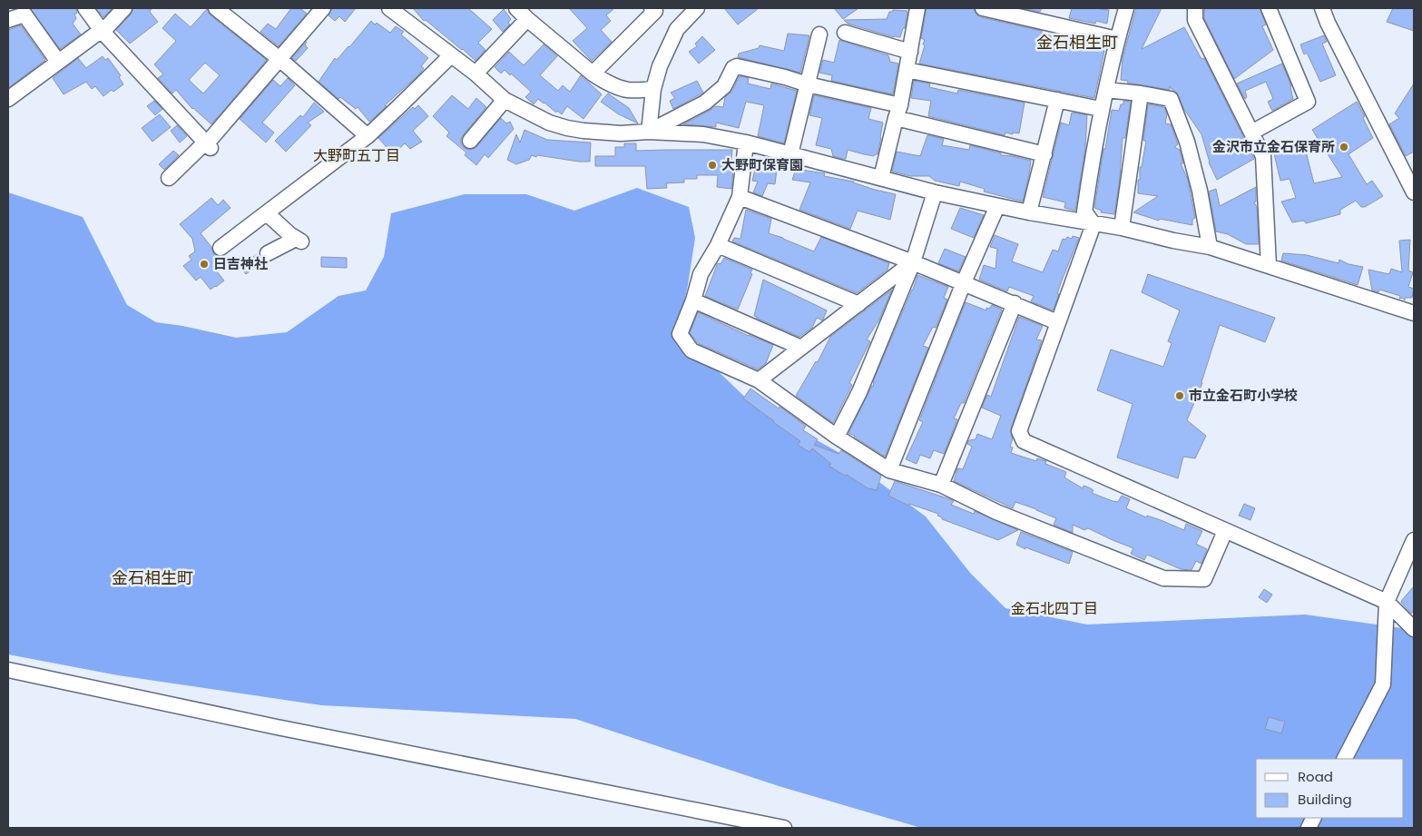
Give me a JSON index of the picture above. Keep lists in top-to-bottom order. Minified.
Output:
{"districts":["金石相生町","大野町五丁目","金石相生町","金石北四丁目"],"places":["金沢市立金石保育所","大野町保育園","日吉神社","市立金石町小学校"],"legend":["Road","Building"]}
